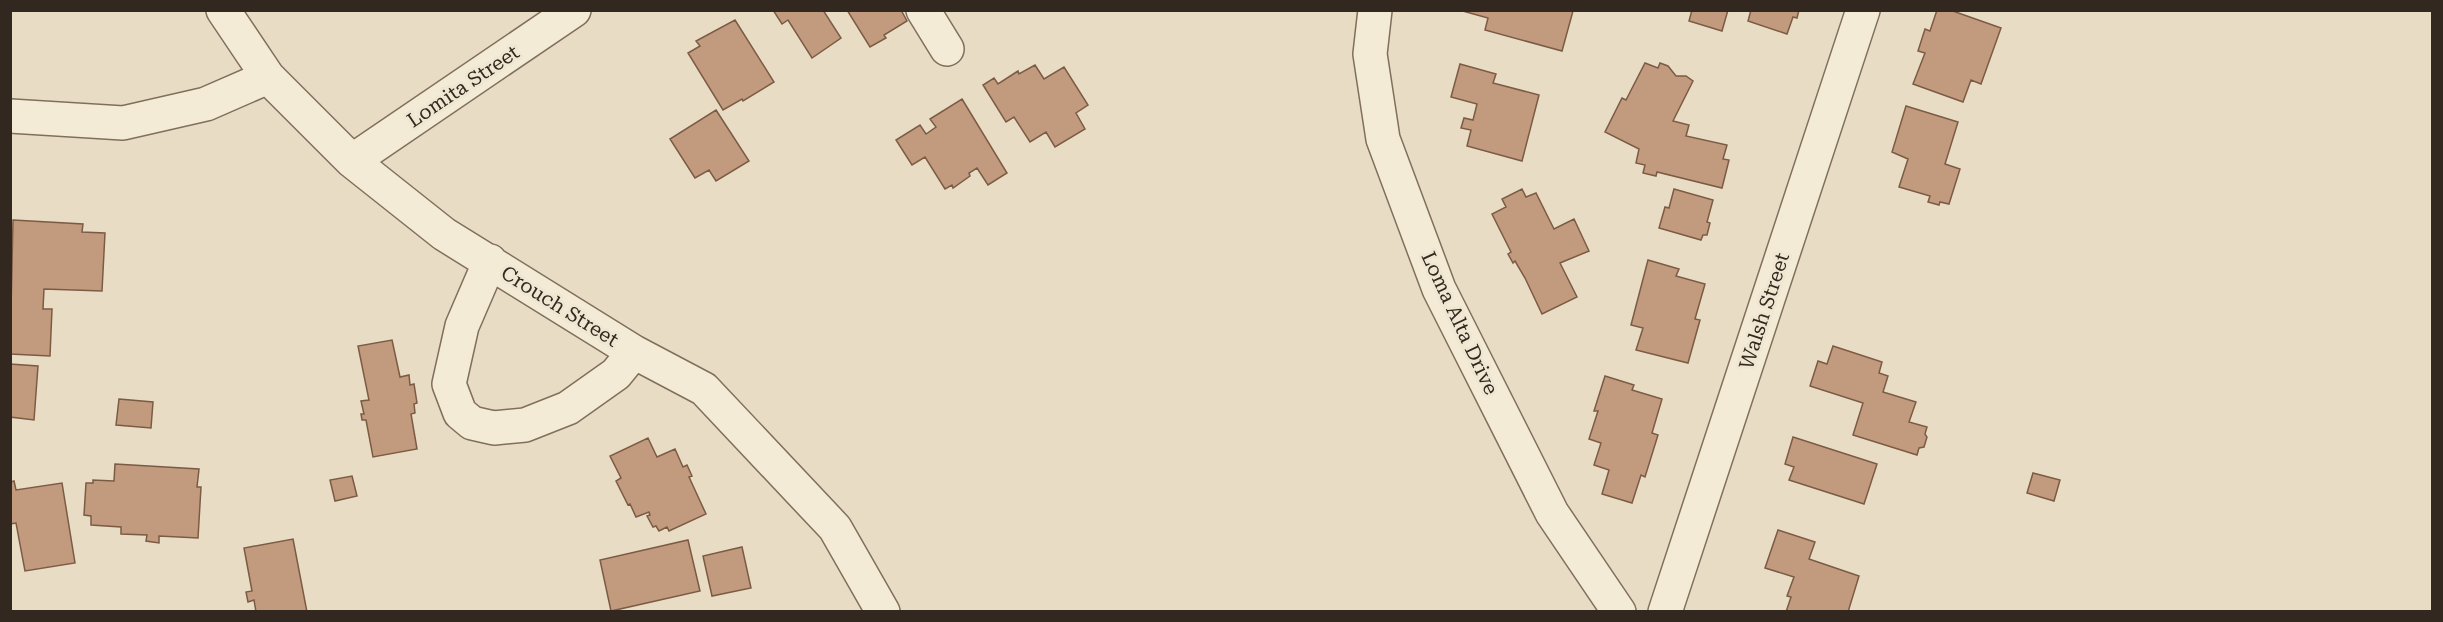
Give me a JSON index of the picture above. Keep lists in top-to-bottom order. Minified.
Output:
{"streets":{"street":["Lomita Street","Crouch Street","Walsh Street","Loma Alta Drive"]},"crossings":[["Lomita Street","Crouch Street"]]}
